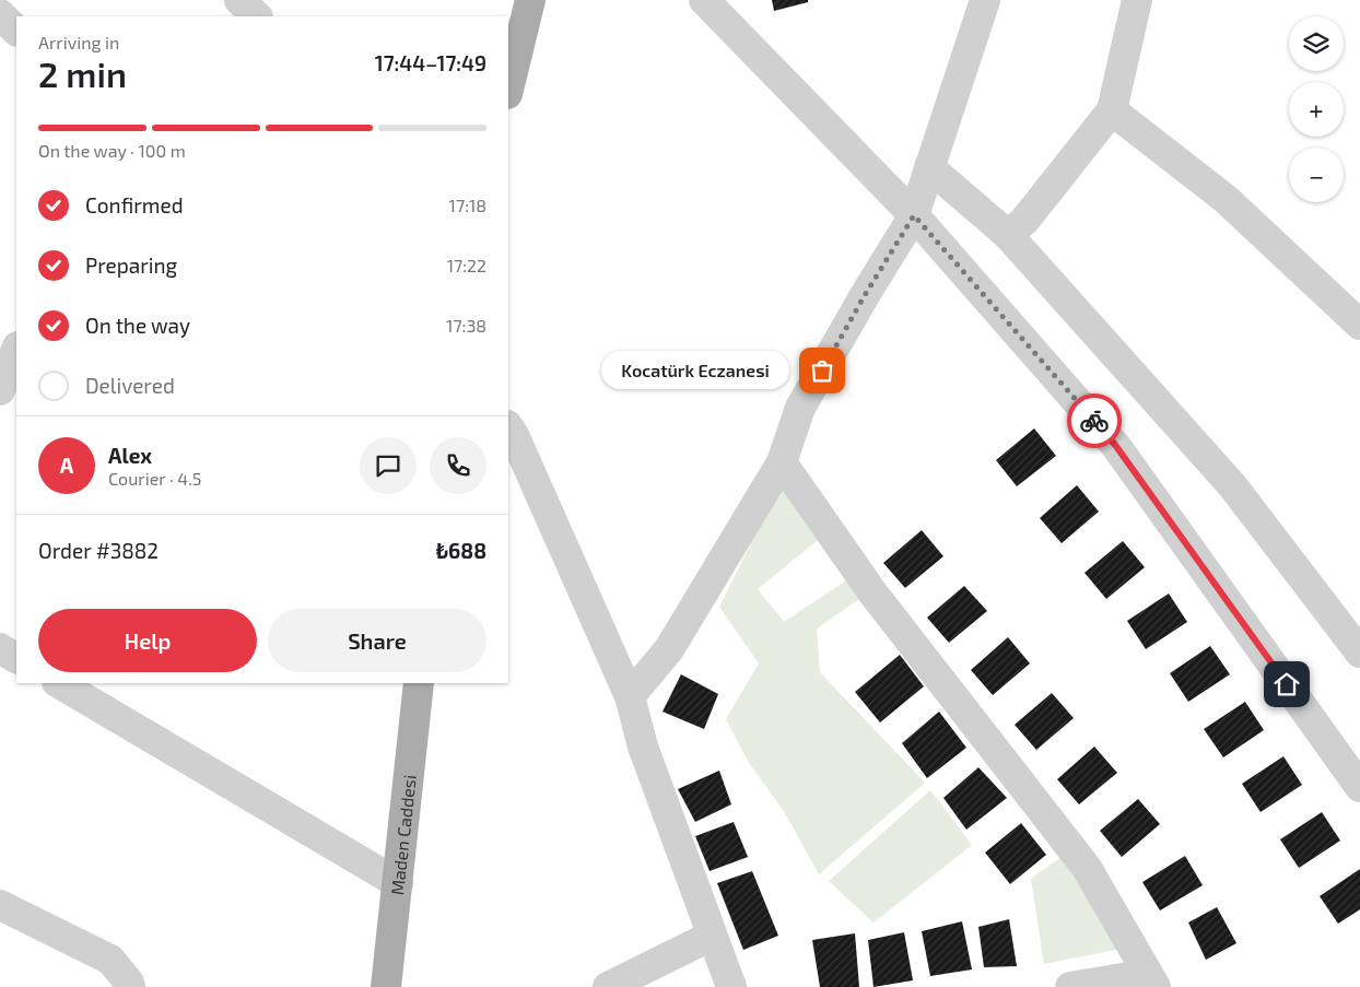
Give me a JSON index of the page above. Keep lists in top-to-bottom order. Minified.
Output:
{"streets":{"main road":["Maden Caddesi"]},"places":["Kocatürk Eczanesi"],"page":{"map_buttons":["+","−"],"heading":["2 min","Arriving in","17:44–17:49"],"panel":["Alex","Courier · 4.5","Order #3882","₺688"],"bar":"On the way · 100 m","list":[["Confirmed","17:18"],["Preparing","17:22"],["On the way","17:38"],"Delivered"],"bubble":"Kocatürk Eczanesi","round":"A","buttons":["Help","Share"]}}
